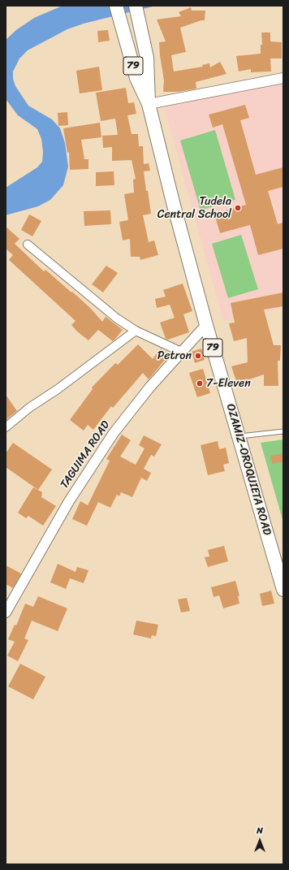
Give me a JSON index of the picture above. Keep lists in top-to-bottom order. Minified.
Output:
{"streets":{"highway":["79","OZAMIZ-OROQUIETA ROAD"],"street":["TAGUIMA ROAD"]},"crossings":[["TAGUIMA ROAD","OZAMIZ-OROQUIETA ROAD"]],"places":["Tudela Central School","Petron","7-Eleven"],"north":"top"}
